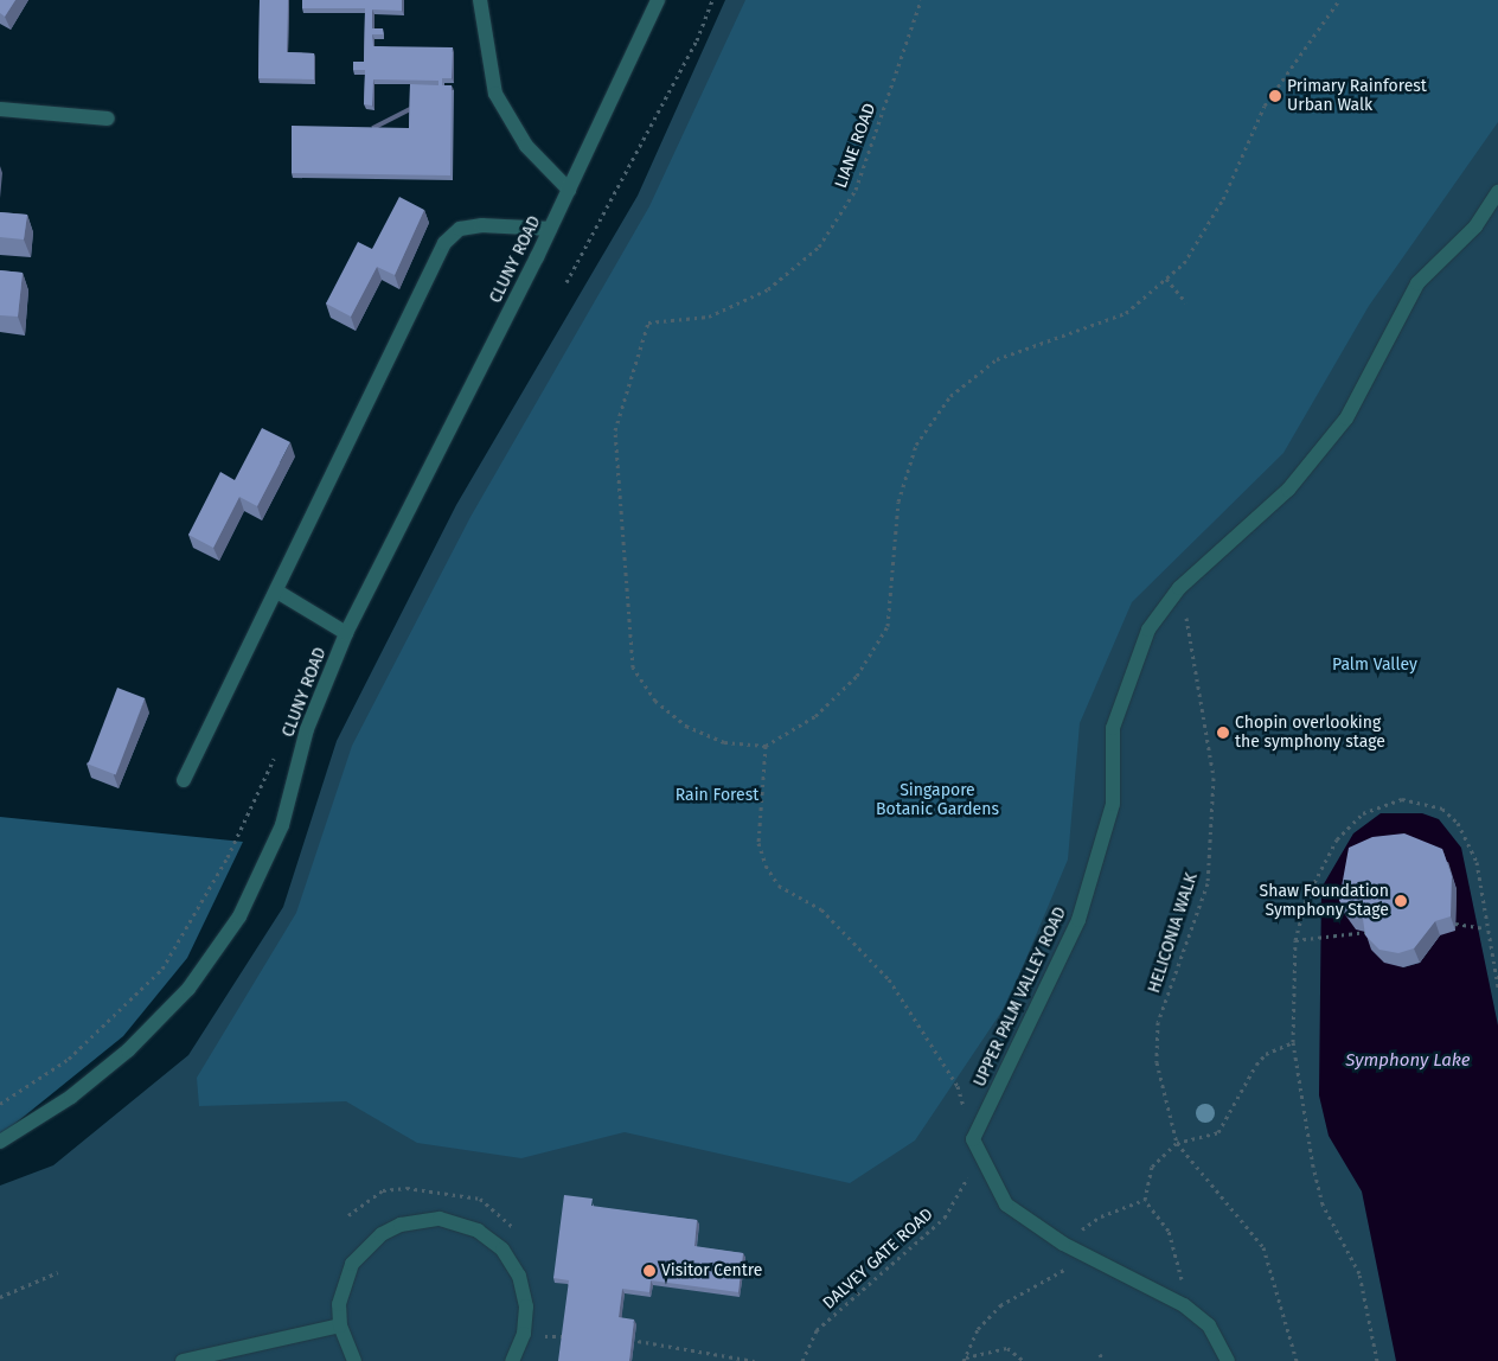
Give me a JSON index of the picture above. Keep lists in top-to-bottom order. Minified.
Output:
{"streets":{"street":["CLUNY ROAD","UPPER PALM VALLEY ROAD"],"path":["LIANE ROAD","HELICONIA WALK","DALVEY GATE ROAD"]},"crossings":[["LIANE ROAD","DALVEY GATE ROAD"],["HELICONIA WALK","UPPER PALM VALLEY ROAD"],["UPPER PALM VALLEY ROAD","DALVEY GATE ROAD"]],"water":["Symphony Lake"],"parks":["Palm Valley","Singapore Botanic Gardens","Rain Forest"],"places":["Primary Rainforest Urban Walk","Chopin overlooking the symphony stage","Shaw Foundation Symphony Stage","Visitor Centre"]}
